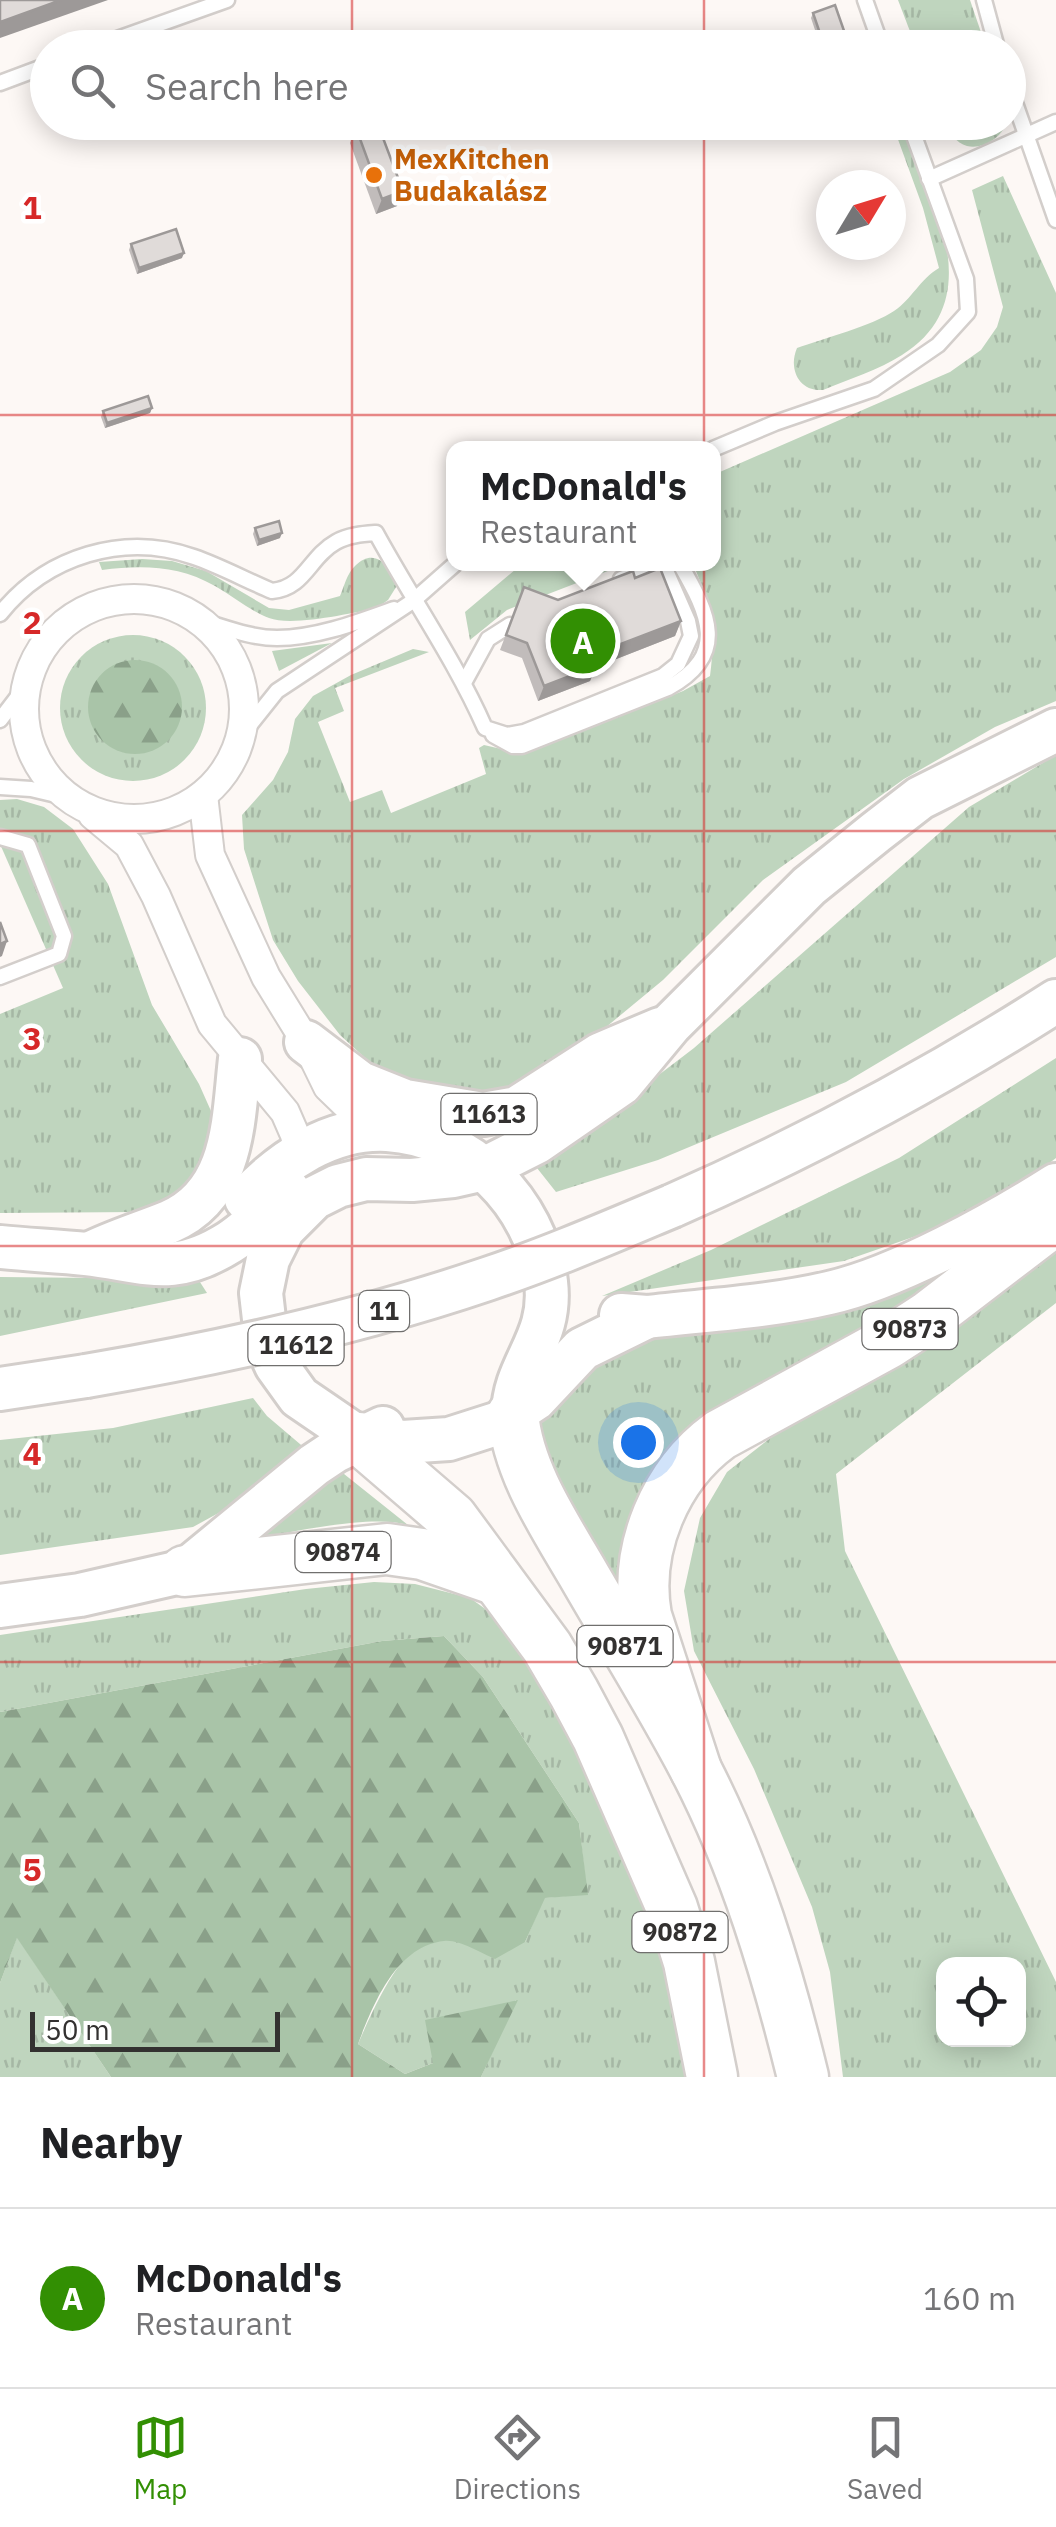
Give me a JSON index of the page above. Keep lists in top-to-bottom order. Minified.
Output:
{"streets":{"highway":["90873","90874","90871","90872"],"main road":["11613","11","11612"]},"crossings":[["11613","11612"],["90873","90871"],["11612","90874"],["11612","90871"],["11612","90872"],["90874","90872"]],"places":["MexKitchen Budakalász"],"scale_bar":"50 m","north":"top right","page":{"search":"Search here","popup":["McDonald's","Restaurant"],"pins":"A","scale":"50 m","heading":"Nearby","list":[{"mark":"A","name":"McDonald's","note":"Restaurant","value":"160 m"}],"nav":["Map","Directions","Saved"]},"grid":{"rows":["1","2","3","4","5"]}}
